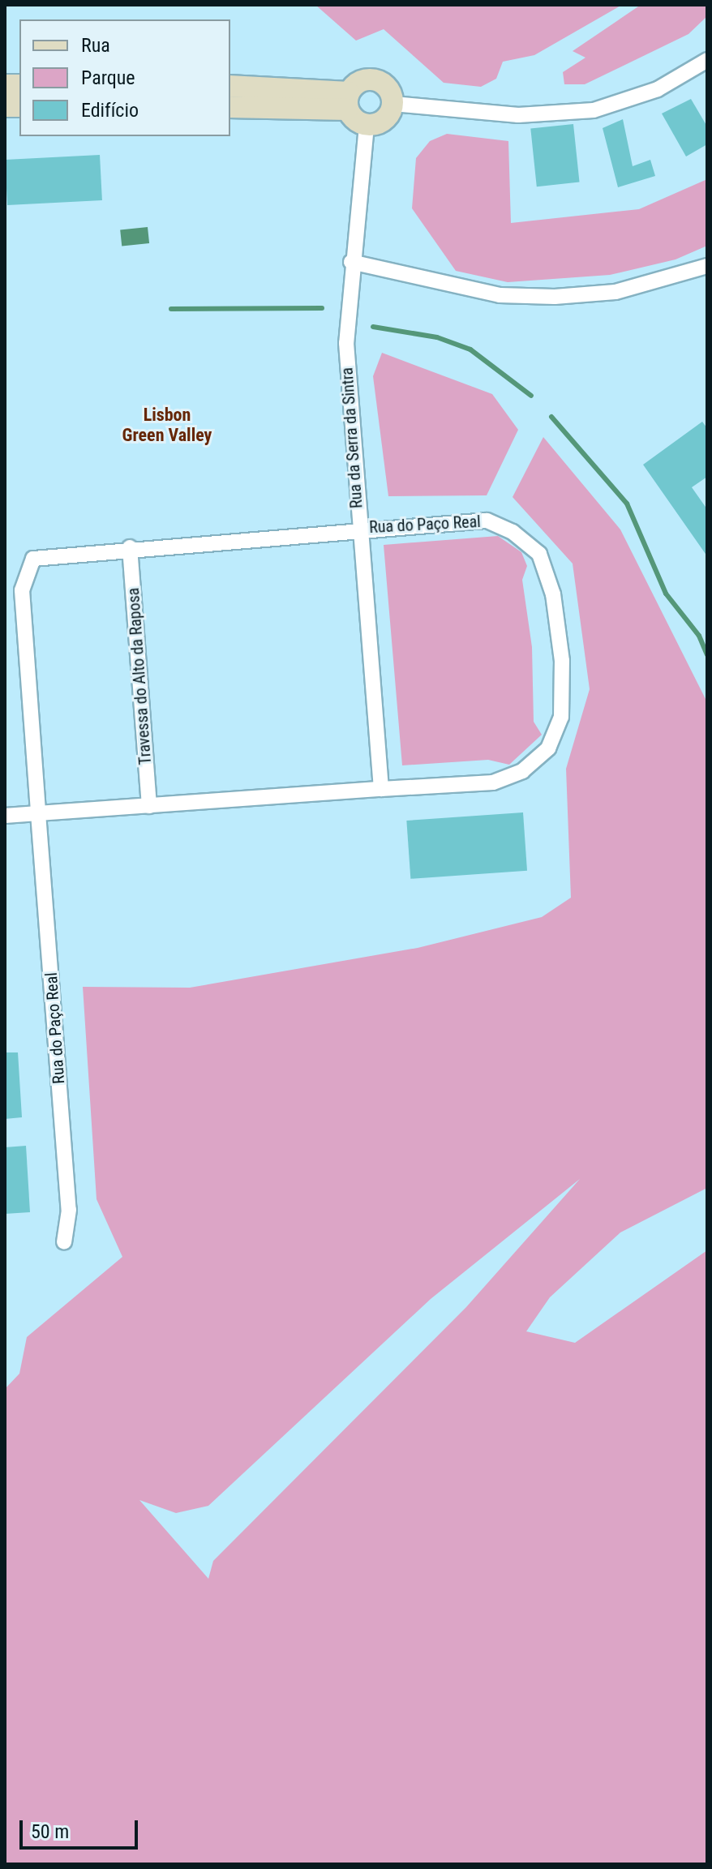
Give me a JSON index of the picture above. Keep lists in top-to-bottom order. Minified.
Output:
{"streets":{"street":["Rua da Serra da Sintra","Rua do Paço Real","Travessa do Alto da Raposa"]},"crossings":[["Rua da Serra da Sintra","Rua do Paço Real"],["Rua do Paço Real","Travessa do Alto da Raposa"]],"districts":["Lisbon Green Valley"],"legend":["Rua","Parque","Edifício"],"scale_bar":"50 m"}
